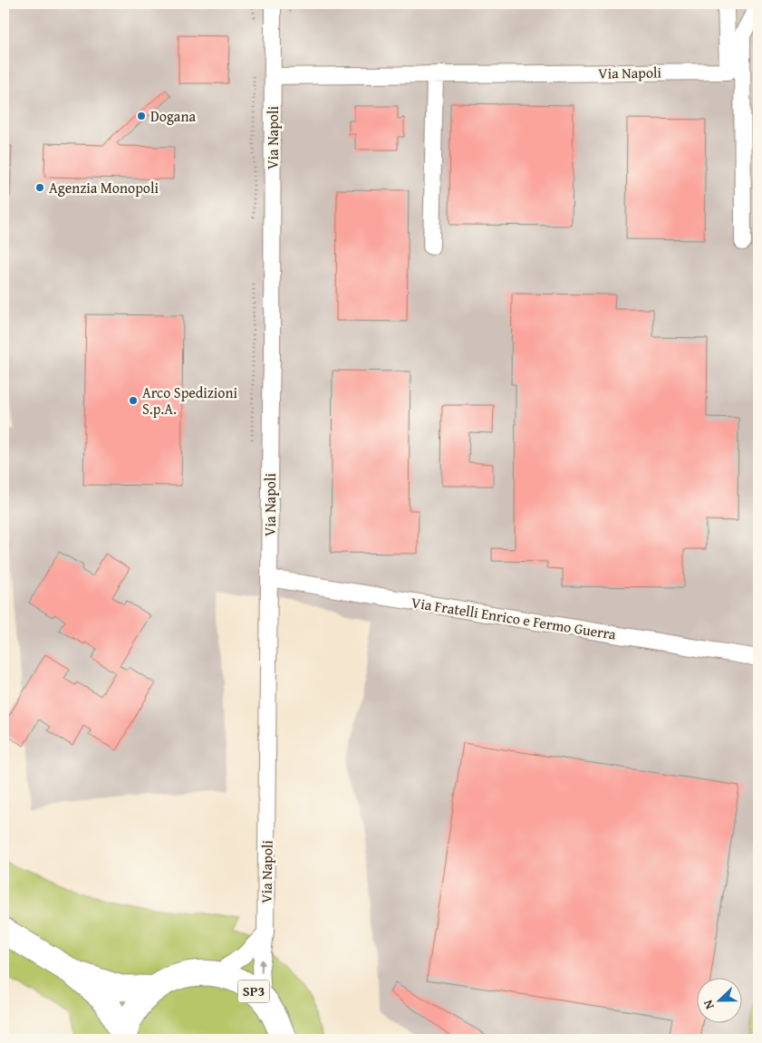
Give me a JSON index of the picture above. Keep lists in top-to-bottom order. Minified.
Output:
{"streets":{"main road":["SP3"],"street":["Via Napoli","Via Fratelli Enrico e Fermo Guerra"]},"crossings":[["Via Napoli","Via Fratelli Enrico e Fermo Guerra"],["Via Napoli","SP3"]],"places":["Dogana","Agenzia Monopoli","Arco Spedizioni S.p.A."],"north":"left"}
